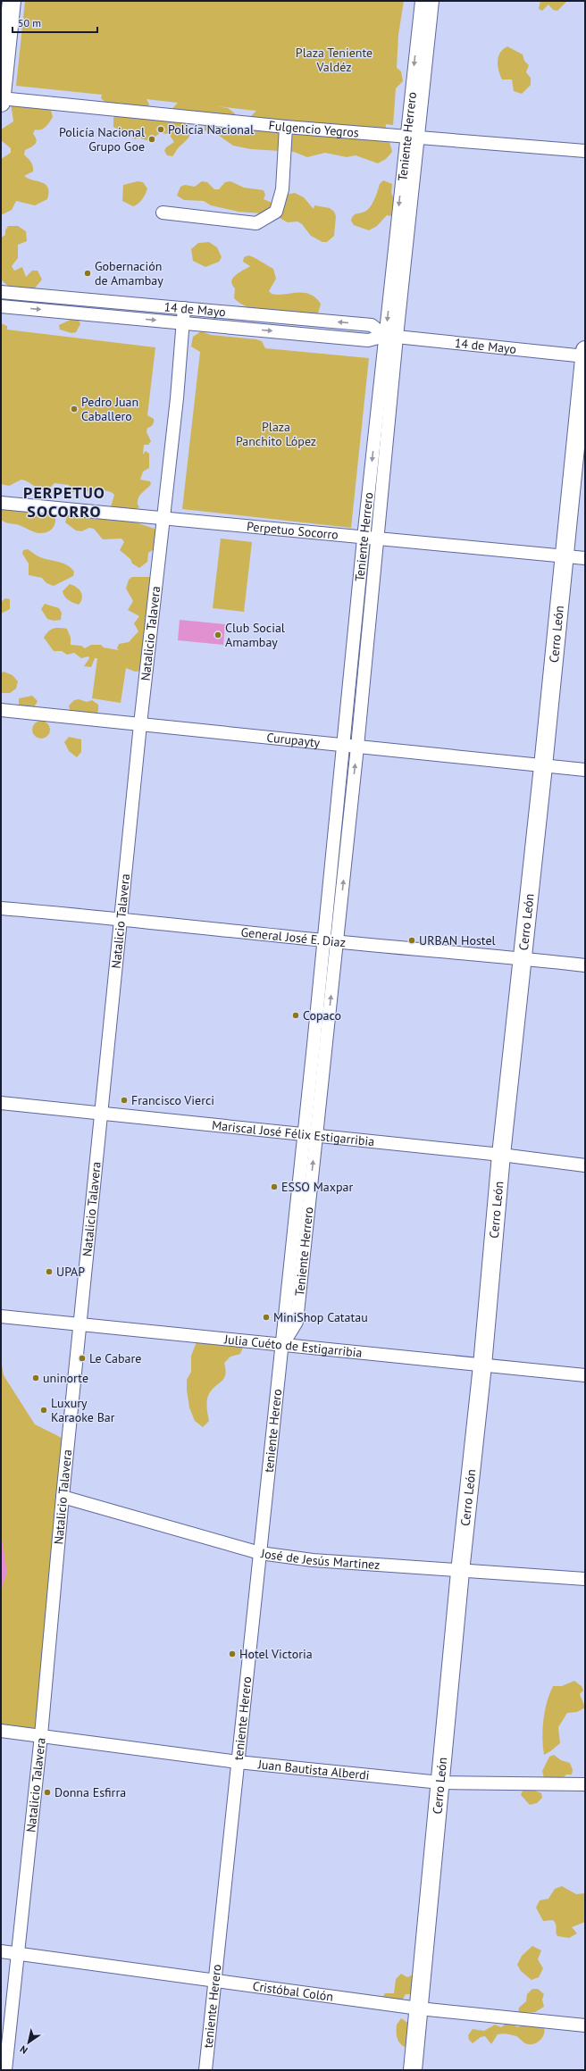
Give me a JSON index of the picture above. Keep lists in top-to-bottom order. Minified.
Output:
{"streets":{"street":["Fulgencio Yegros","Teniente Herrero","14 de Mayo","Perpetuo Socorro","Natalicio Talavera","Cerro León","Curupayty","General José E. Diaz","Mariscal José Félix Estigarribia","Julia Cuéto de Estigarribia","teniente Herero","José de Jesús Martinez","Juan Bautista Alberdi","Cristóbal Colón"]},"crossings":[["Fulgencio Yegros","Teniente Herrero"],["Teniente Herrero","14 de Mayo"],["Teniente Herrero","Perpetuo Socorro"],["Teniente Herrero","Curupayty"],["Teniente Herrero","General José E. Diaz"],["Teniente Herrero","Mariscal José Félix Estigarribia"],["Teniente Herrero","Julia Cuéto de Estigarribia"],["Teniente Herrero","teniente Herero"],["14 de Mayo","Natalicio Talavera"],["14 de Mayo","Cerro León"],["Perpetuo Socorro","Natalicio Talavera"],["Perpetuo Socorro","Cerro León"],["Natalicio Talavera","Curupayty"],["Natalicio Talavera","General José E. Diaz"],["Natalicio Talavera","Mariscal José Félix Estigarribia"],["Natalicio Talavera","Julia Cuéto de Estigarribia"],["Natalicio Talavera","José de Jesús Martinez"],["Natalicio Talavera","Juan Bautista Alberdi"],["Natalicio Talavera","Cristóbal Colón"],["Cerro León","Curupayty"],["Cerro León","General José E. Diaz"],["Cerro León","Mariscal José Félix Estigarribia"],["Cerro León","Julia Cuéto de Estigarribia"],["Cerro León","José de Jesús Martinez"],["Cerro León","Juan Bautista Alberdi"],["Cerro León","Cristóbal Colón"],["Julia Cuéto de Estigarribia","teniente Herero"],["teniente Herero","José de Jesús Martinez"],["teniente Herero","Juan Bautista Alberdi"],["teniente Herero","Cristóbal Colón"]],"districts":["PERPETUO SOCORRO"],"parks":["Plaza Teniente Valdéz","Plaza Panchito López"],"places":["Policía Nacional","Policía Nacional Grupo Goe","Gobernación de Amambay","Pedro Juan Caballero","Club Social Amambay","URBAN Hostel","Copaco","Francisco Vierci","ESSO Maxpar","UPAP","MiniShop Catatau","Le Cabare","uninorte","Luxury Karaoke Bar","Hotel Victoria","Donna Esfirra"],"scale_bar":"50 m","north":"bottom left"}
